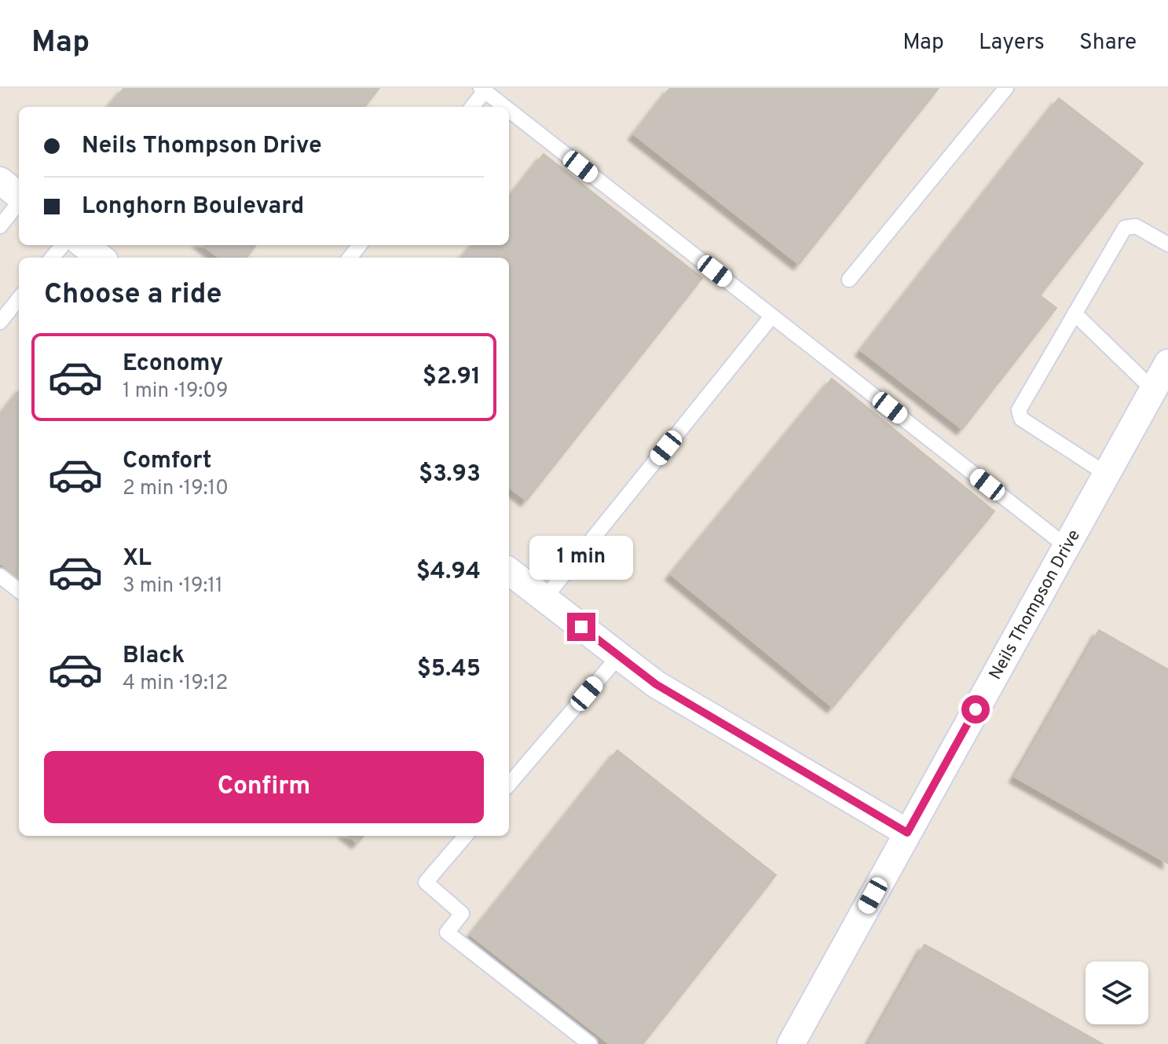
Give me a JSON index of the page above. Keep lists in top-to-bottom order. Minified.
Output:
{"streets":{"street":["Neils Thompson Drive"]},"page":{"header":"Map","nav":["Map","Layers","Share"],"banner":["Neils Thompson Drive","Longhorn Boulevard"],"heading":"Choose a ride","list":[{"name":"Economy","note":"1 min · 19:09","value":"$2.91"},{"name":"Comfort","note":"2 min · 19:10","value":"$3.93"},{"name":"XL","note":"3 min · 19:11","value":"$4.94"},{"name":"Black","note":"4 min · 19:12","value":"$5.45"}],"bubble":"1 min","buttons":"Confirm"}}
